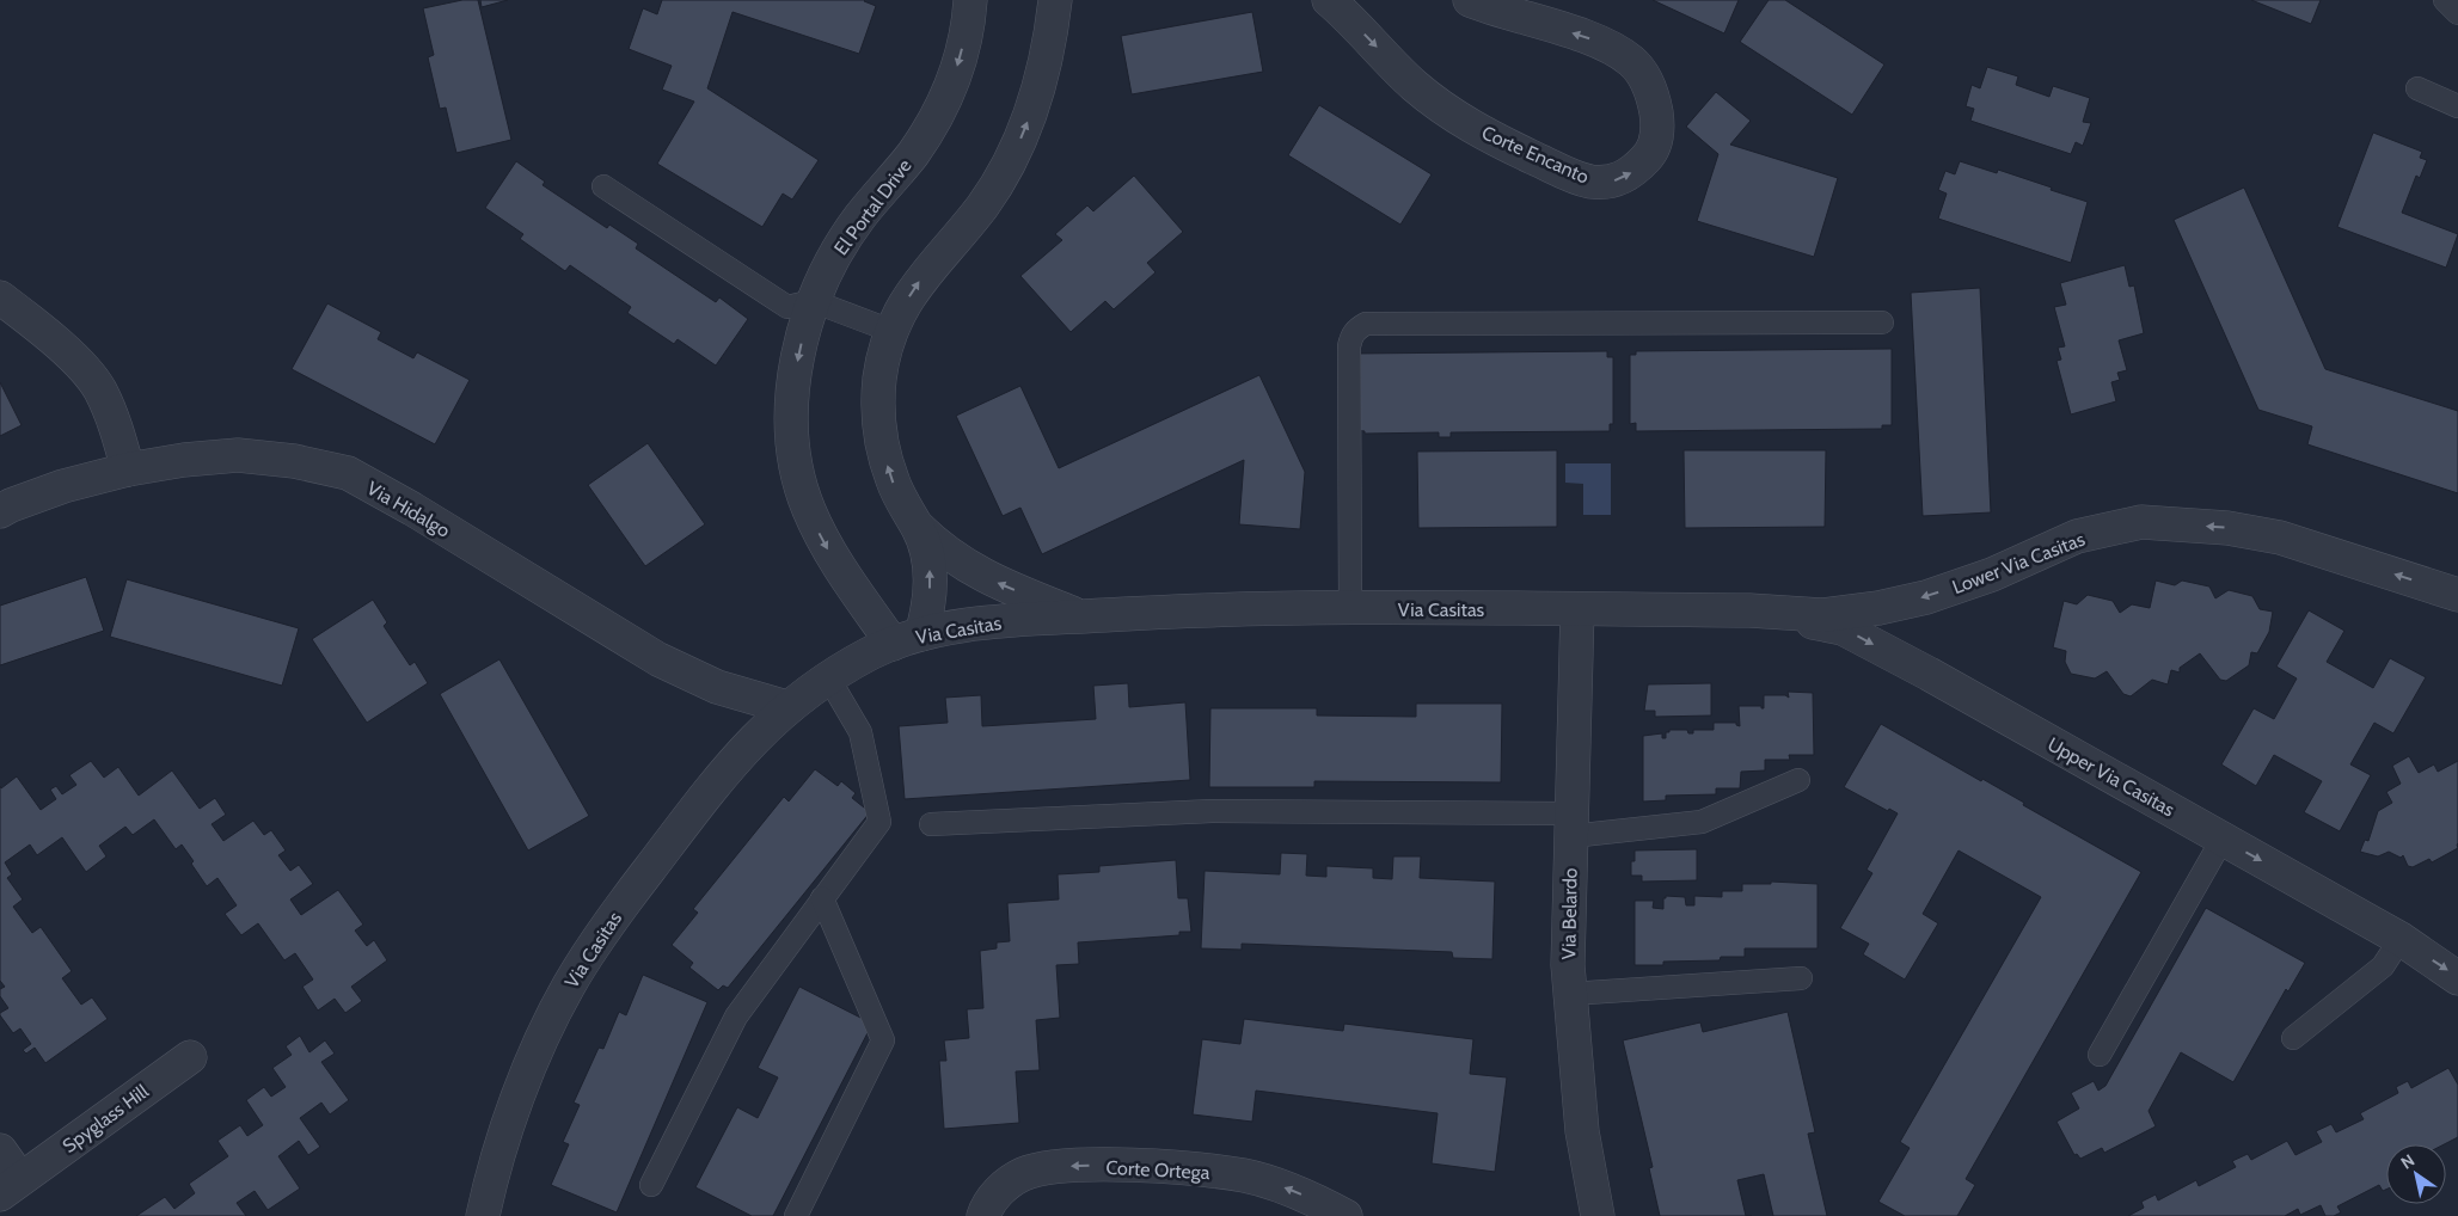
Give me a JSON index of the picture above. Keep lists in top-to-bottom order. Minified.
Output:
{"streets":{"street":["Corte Encanto","El Portal Drive","Via Hidalgo","Lower Via Casitas","Via Casitas","Upper Via Casitas","Via Belardo","Spyglass Hill","Corte Ortega"]},"crossings":[["El Portal Drive","Via Casitas"],["Via Hidalgo","Via Casitas"],["Lower Via Casitas","Via Casitas"],["Lower Via Casitas","Upper Via Casitas"],["Via Casitas","Upper Via Casitas"],["Via Casitas","Via Belardo"]],"one_way":["Lower Via Casitas","Upper Via Casitas","Corte Ortega"],"north":"top left"}
